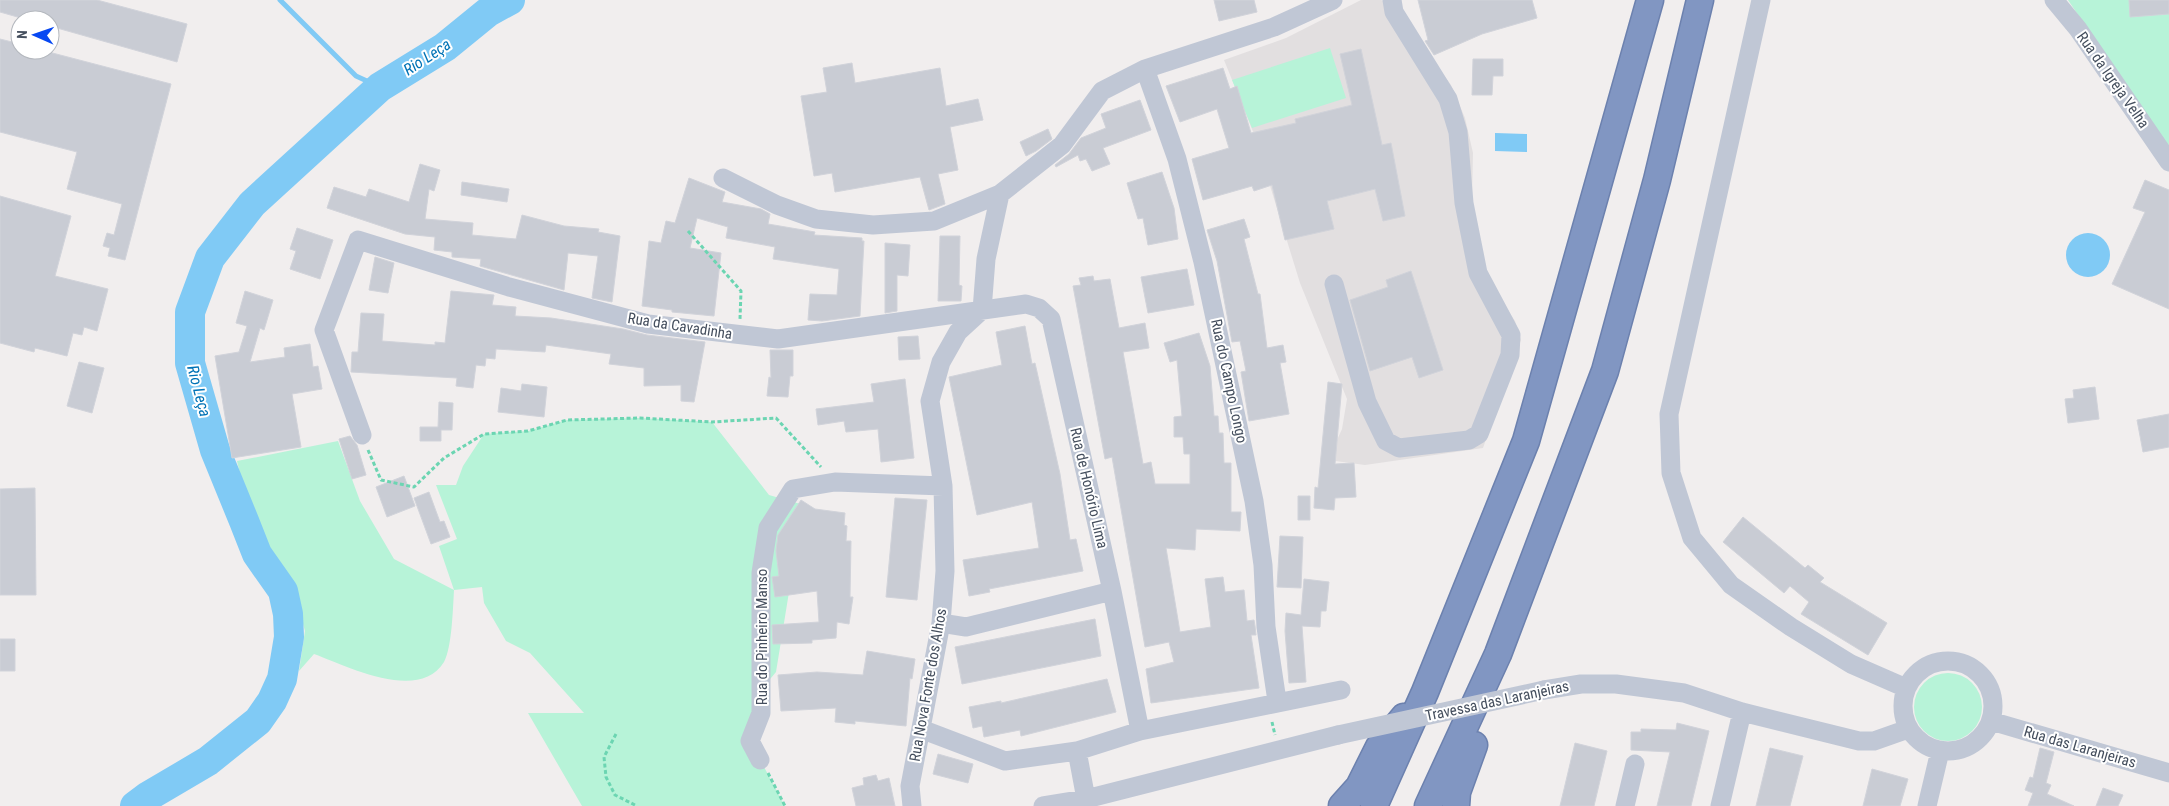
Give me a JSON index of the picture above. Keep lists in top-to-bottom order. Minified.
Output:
{"streets":{"street":["Rua da Igreja Velha","Rua da Cavadinha","Rua do Campo Longo","Rua de Honório Lima","Rua do Pinheiro Manso","Rua Nova Fonte dos Alhos","Travessa das Laranjeiras","Rua das Laranjeiras"]},"crossings":[["Rua da Cavadinha","Rua de Honório Lima"],["Rua da Cavadinha","Rua Nova Fonte dos Alhos"],["Rua de Honório Lima","Rua Nova Fonte dos Alhos"],["Rua do Pinheiro Manso","Rua Nova Fonte dos Alhos"],["Travessa das Laranjeiras","Rua das Laranjeiras"]],"water":["Rio Leça"],"north":"left"}
